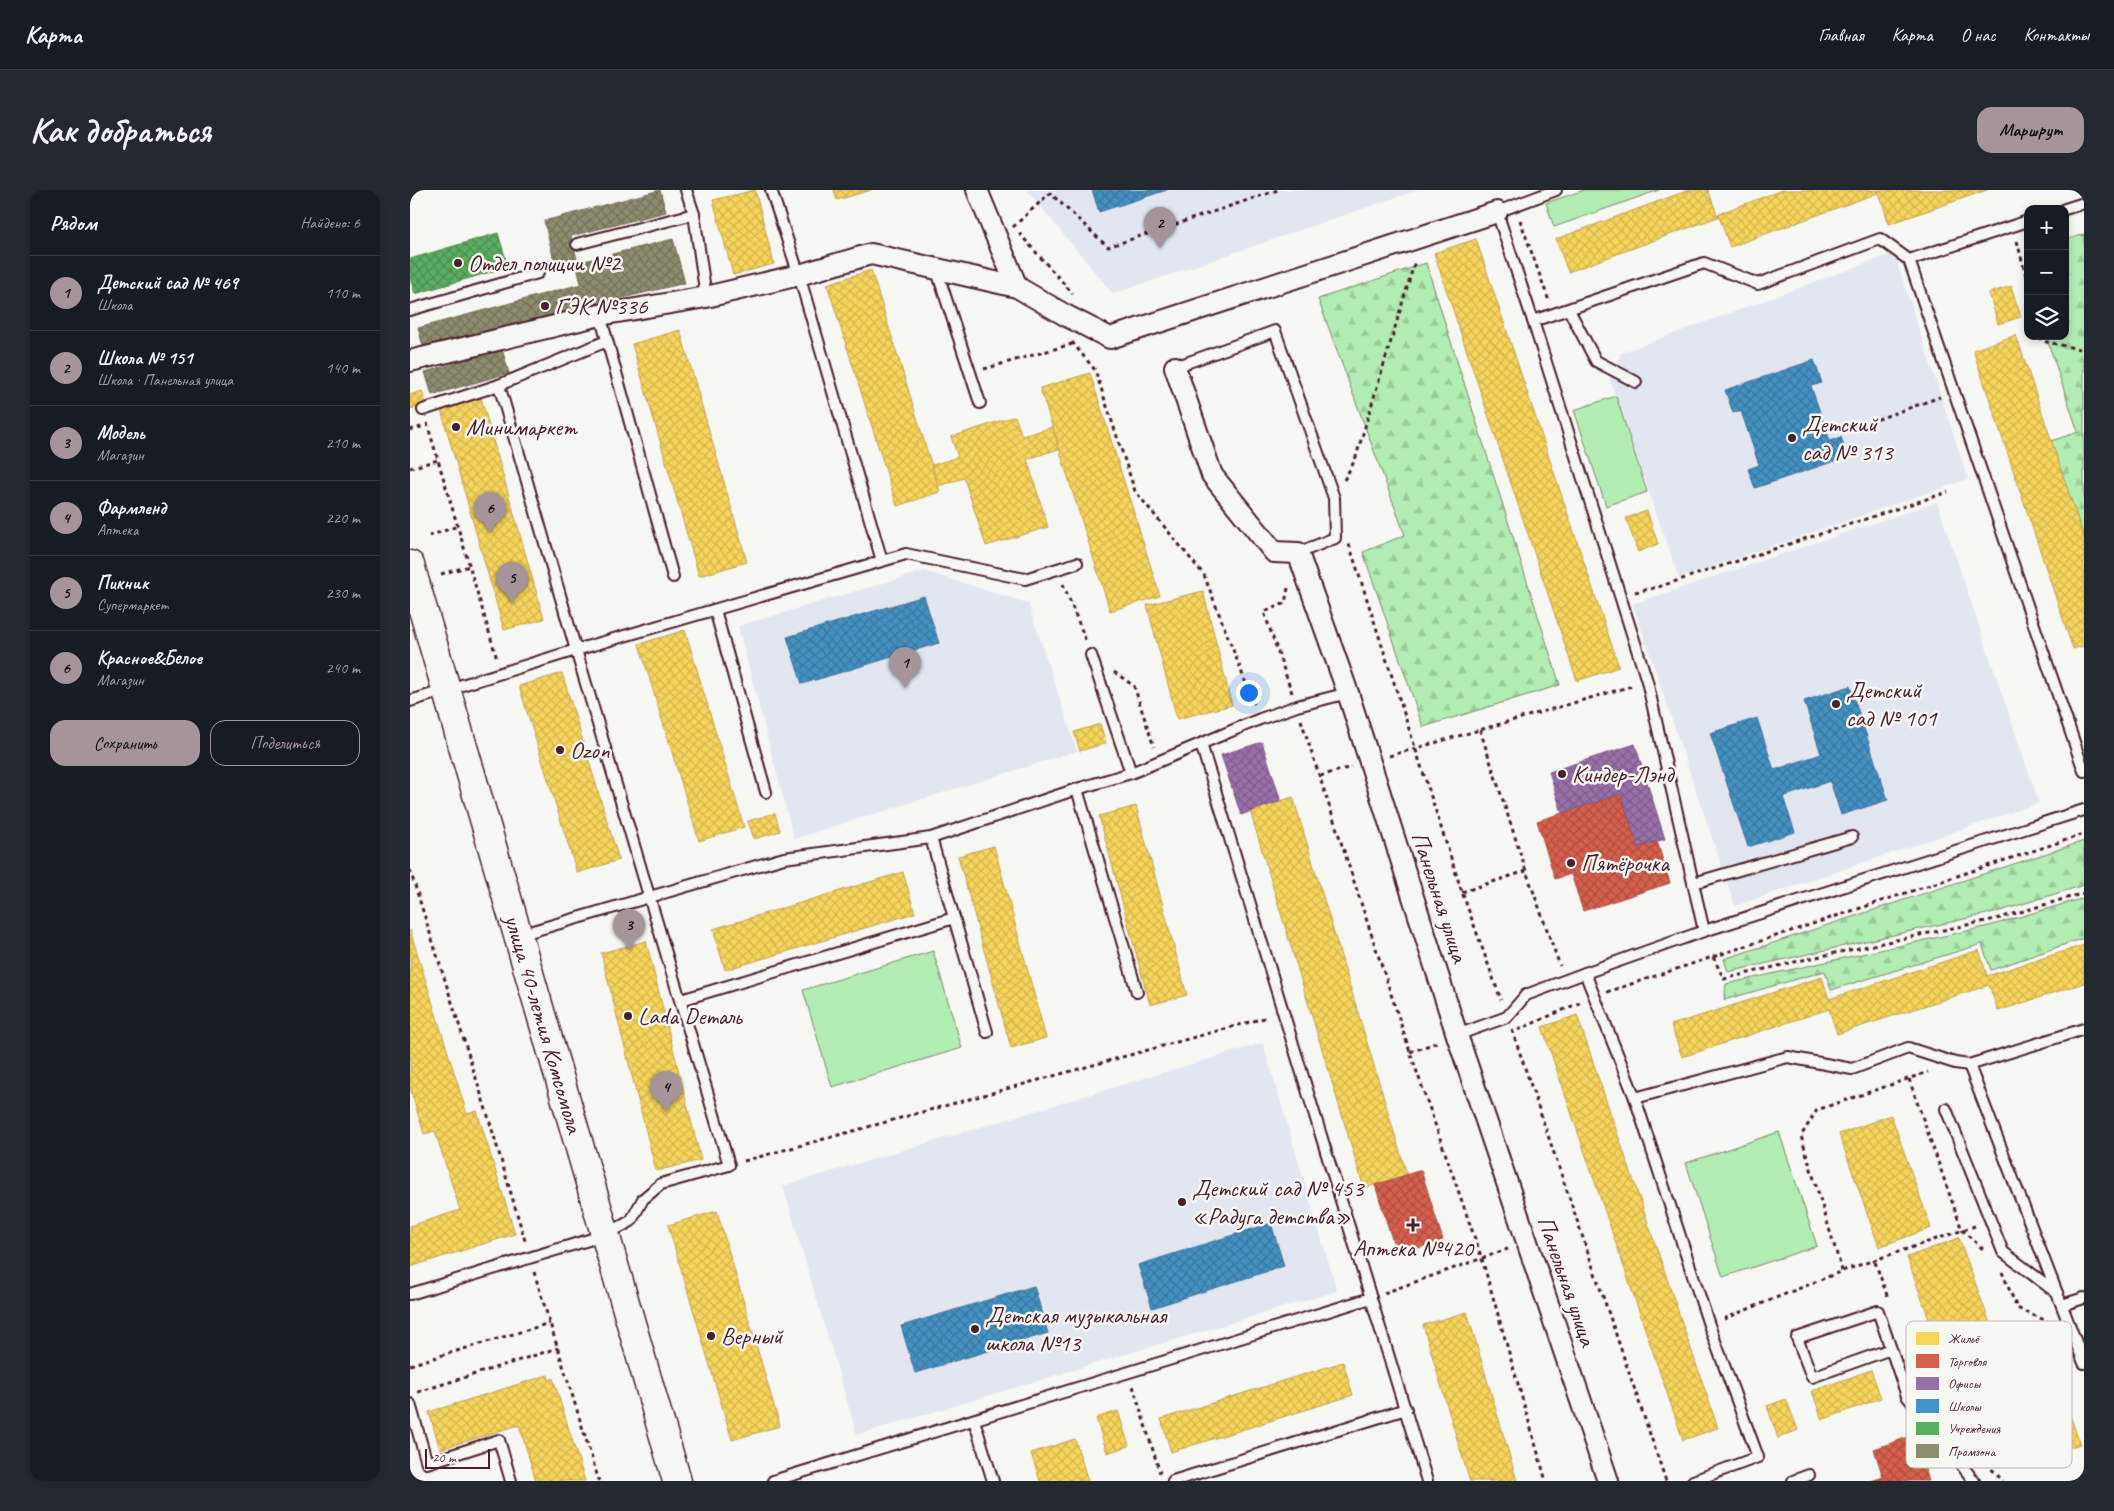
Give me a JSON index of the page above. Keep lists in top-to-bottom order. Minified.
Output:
{"streets":{"main road":["улица 40-летия Комсомола"],"street":["Панельная улица"]},"places":{"other":["Отдел полиции №2","ГЭК №336","Минимаркет","Детский сад № 313","Детский сад № 101","Ozon","Киндер-Лэнд","Пятёрочка","Lada Dеталь","Детский сад № 453 «Радуга детства»","Детская музыкальная школа №13","Верный"],"health":["Аптека №420"]},"legend":["Жильё","Торговля","Офисы","Школы","Учреждения","Промзона"],"scale_bar":"20 m","page":{"header":"Карта","nav":["Главная","Карта","О нас","Контакты"],"buttons":["Маршрут",["Сохранить","Поделиться"]],"title":"Как добраться","heading":["Рядом","Найдено: 6"],"map_buttons":["+","−"],"pins":["2","6","5","1","3","4"],"list":[{"mark":"1","name":"Детский сад № 469","note":"Школа","value":"110 m"},{"mark":"2","name":"Школа № 151","note":"Школа · Панельная улица","value":"140 m"},{"mark":"3","name":"Модель","note":"Магазин","value":"210 m"},{"mark":"4","name":"Фармленд","note":"Аптека","value":"220 m"},{"mark":"5","name":"Пикник","note":"Супермаркет","value":"230 m"},{"mark":"6","name":"Красное&Белое","note":"Магазин","value":"240 m"}],"scale":"20 m"}}
